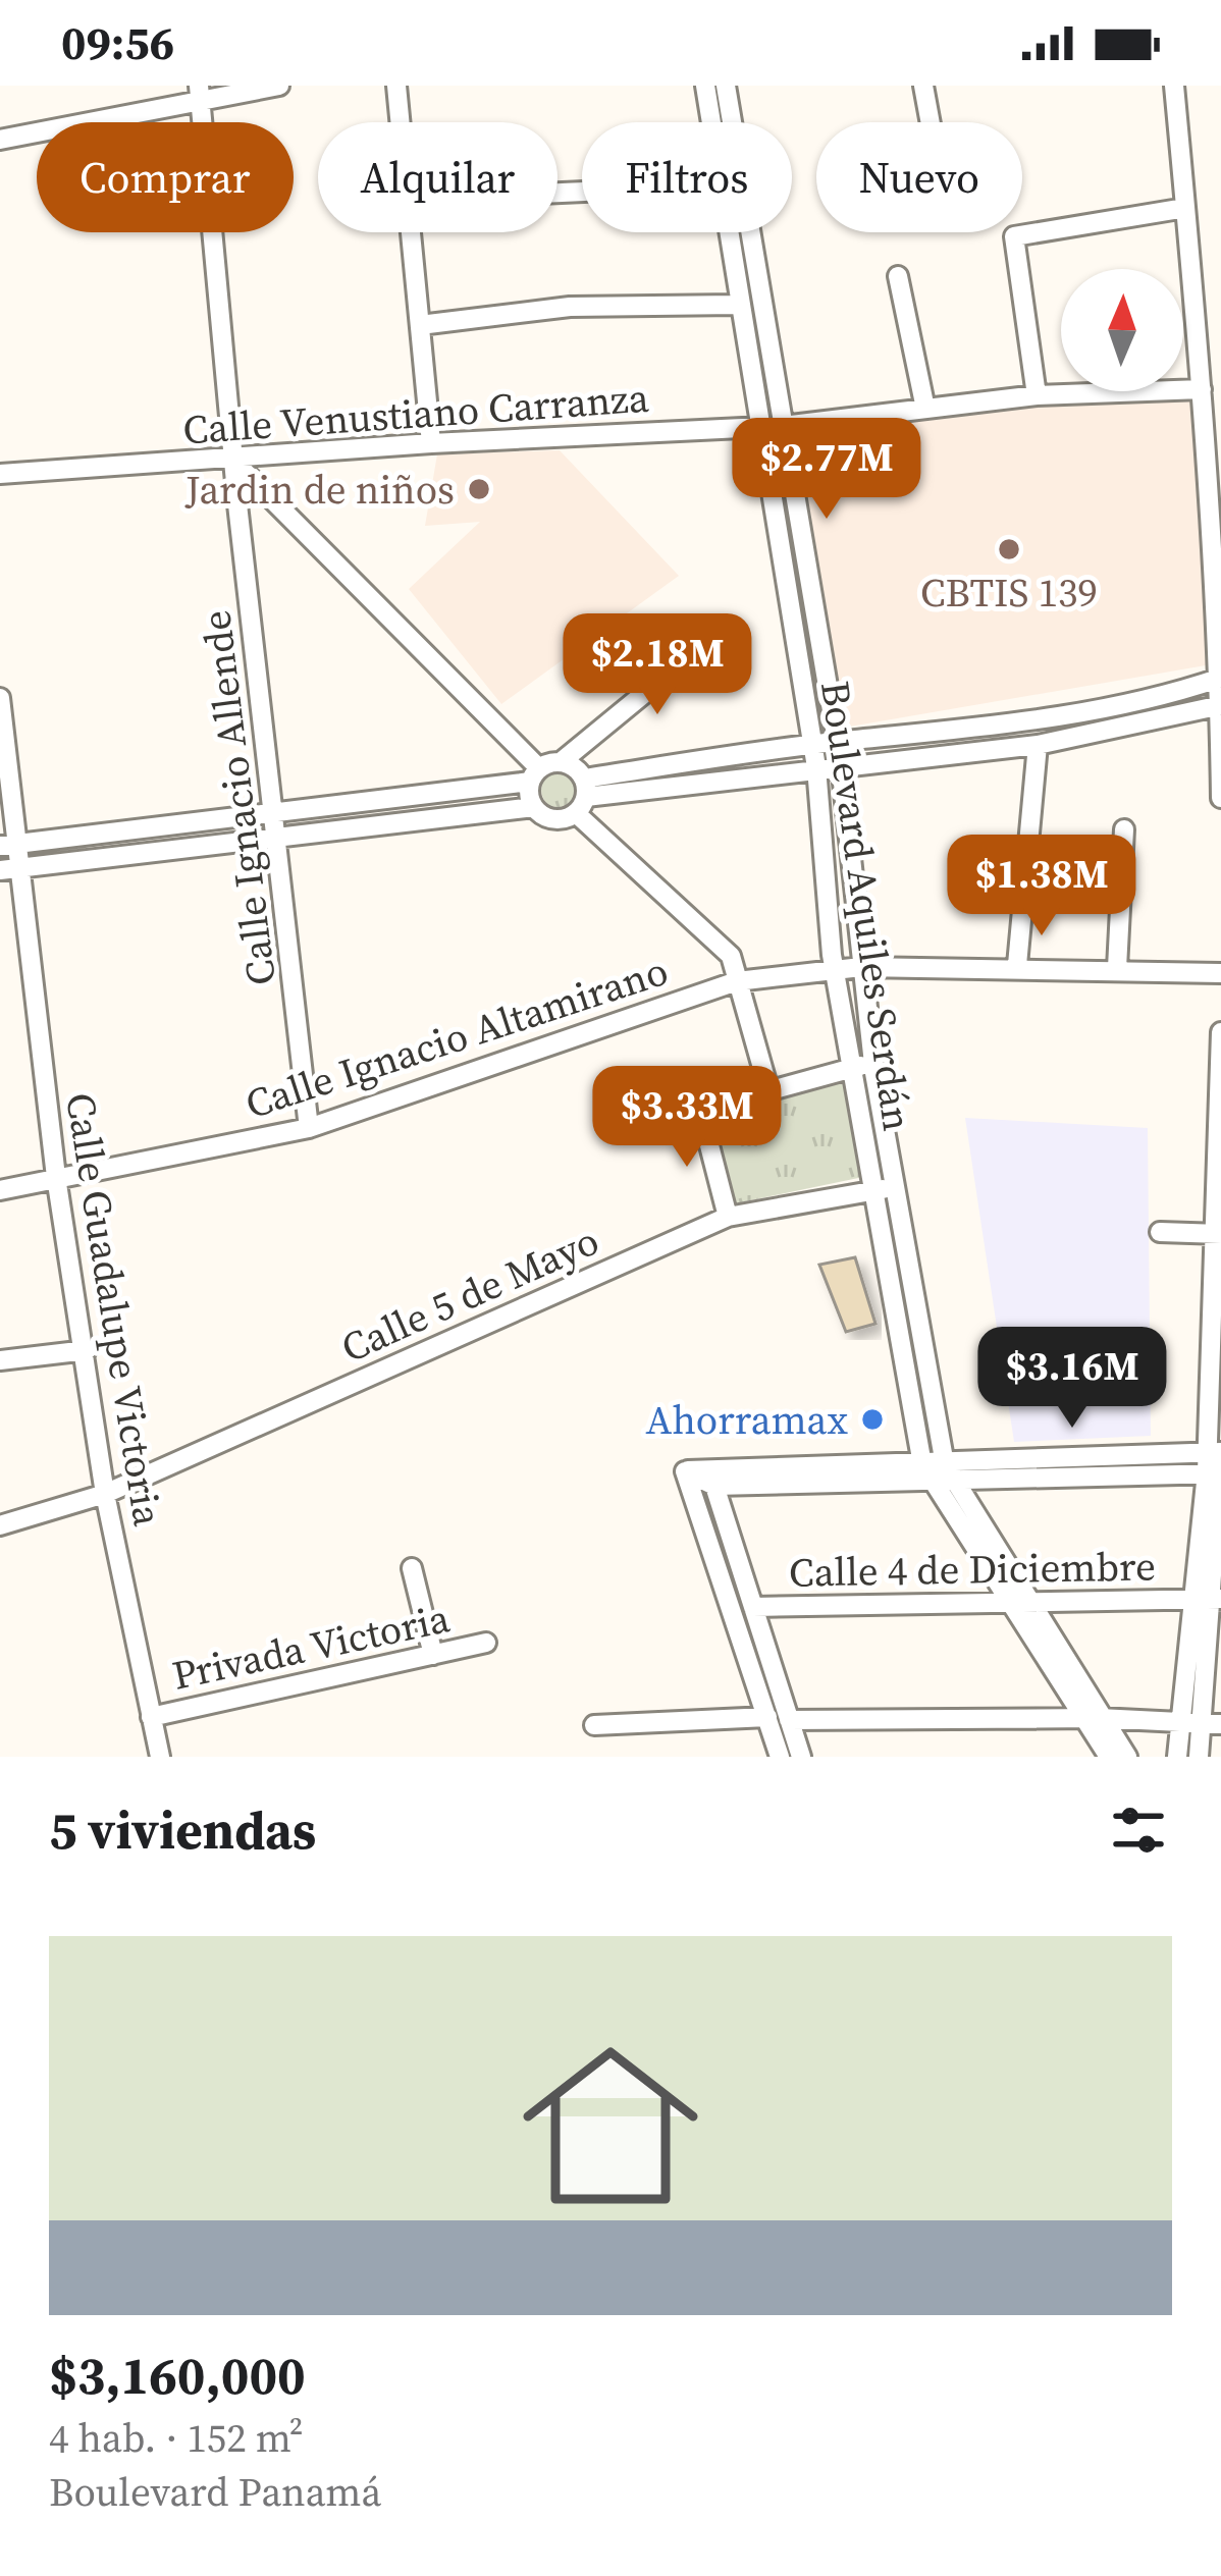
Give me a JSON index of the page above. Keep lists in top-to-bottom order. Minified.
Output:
{"streets":{"street":["Calle Venustiano Carranza","Calle Ignacio Allende","Boulevard Aquiles Serdán","Calle Ignacio Altamirano","Calle 5 de Mayo","Calle Guadalupe Victoria","Calle 4 de Diciembre","Privada Victoria"]},"crossings":[["Calle Venustiano Carranza","Calle Ignacio Allende"],["Calle Venustiano Carranza","Boulevard Aquiles Serdán"],["Calle Ignacio Allende","Calle Ignacio Altamirano"],["Boulevard Aquiles Serdán","Calle Ignacio Altamirano"],["Boulevard Aquiles Serdán","Calle 5 de Mayo"],["Boulevard Aquiles Serdán","Calle 4 de Diciembre"],["Calle Ignacio Altamirano","Calle Guadalupe Victoria"],["Calle 5 de Mayo","Calle Guadalupe Victoria"],["Calle Guadalupe Victoria","Privada Victoria"]],"places":["Jardin de niños","CBTIS 139","Ahorramax"],"north":"top","page":{"status":"09:56","chip":["Comprar","Alquilar","Filtros","Nuevo"],"price":["$2.77M","$2.18M","$1.38M","$3.33M","$3.16M"],"heading":"5 viviendas","list":[{"name":"$3,160,000","note":"4 hab. · 152 m² · Boulevard Panamá"}]}}
